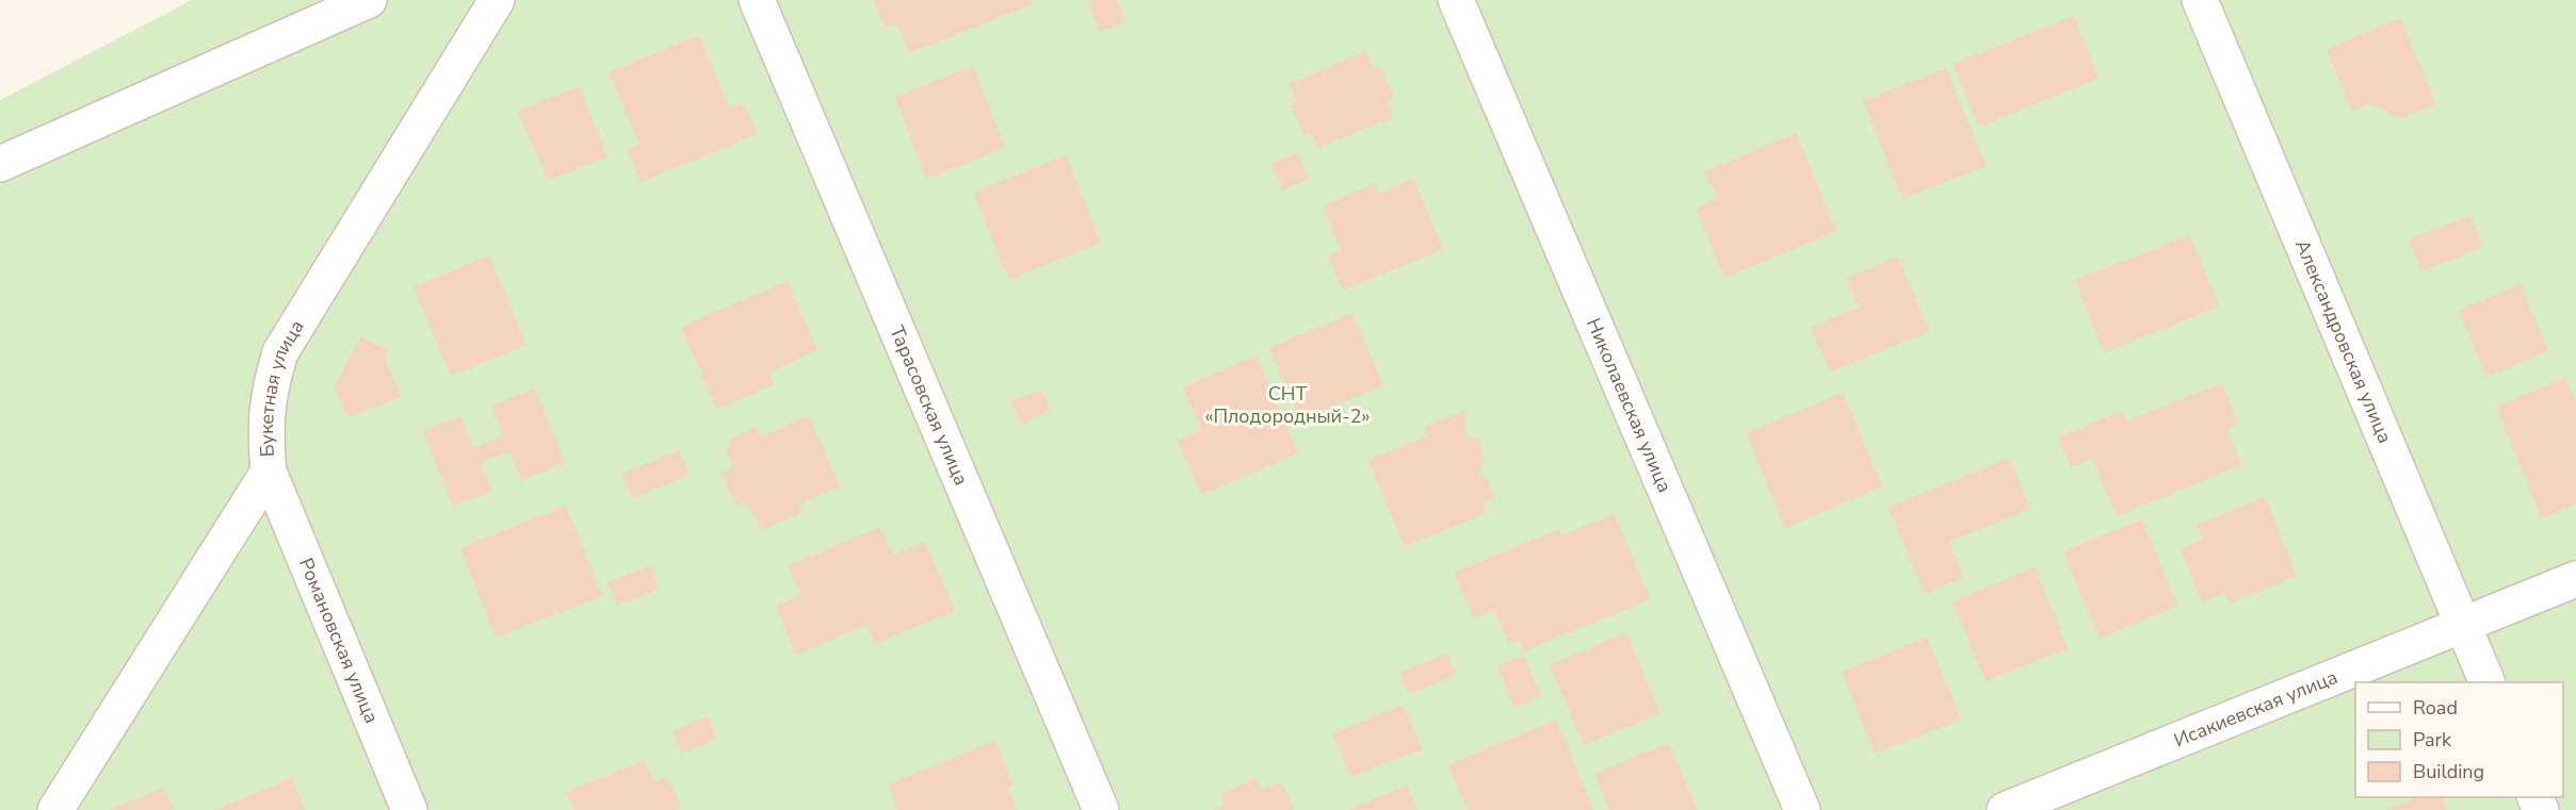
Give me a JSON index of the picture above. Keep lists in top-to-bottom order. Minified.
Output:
{"streets":{"street":["Александровская улица","Букетная улица","Тарасовская улица","Николаевская улица","Романовская улица","Исакиевская улица"]},"crossings":[["Александровская улица","Исакиевская улица"],["Букетная улица","Романовская улица"]],"parks":["СНТ «Плодородный-2»"],"legend":["Road","Park","Building"]}
